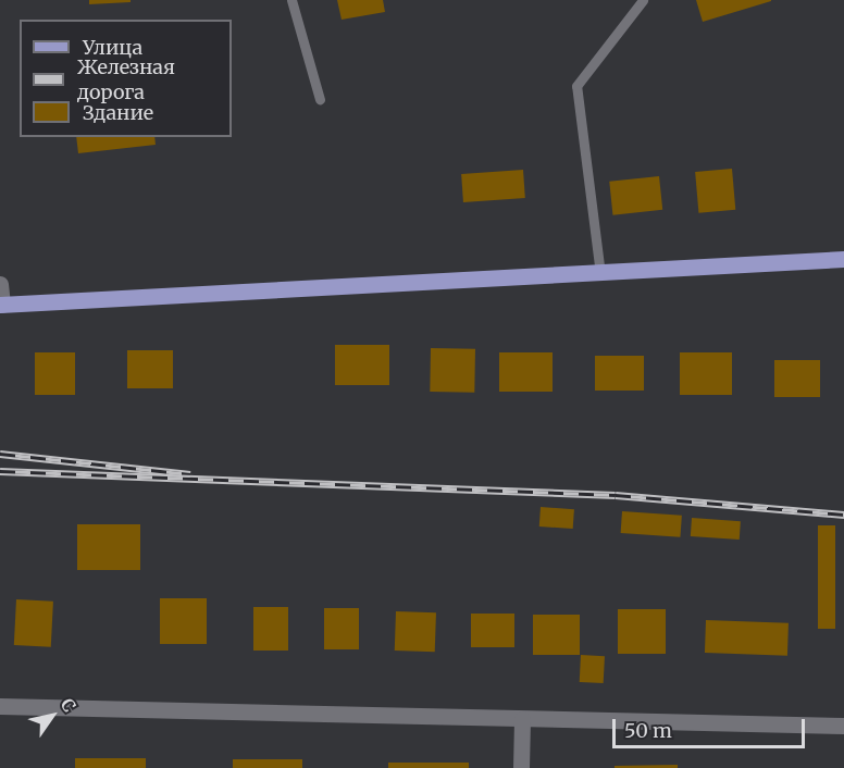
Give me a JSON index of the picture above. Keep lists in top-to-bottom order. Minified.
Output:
{"legend":["Улица","Железная дорога","Здание"],"scale_bar":"50 m","north":"top right"}
